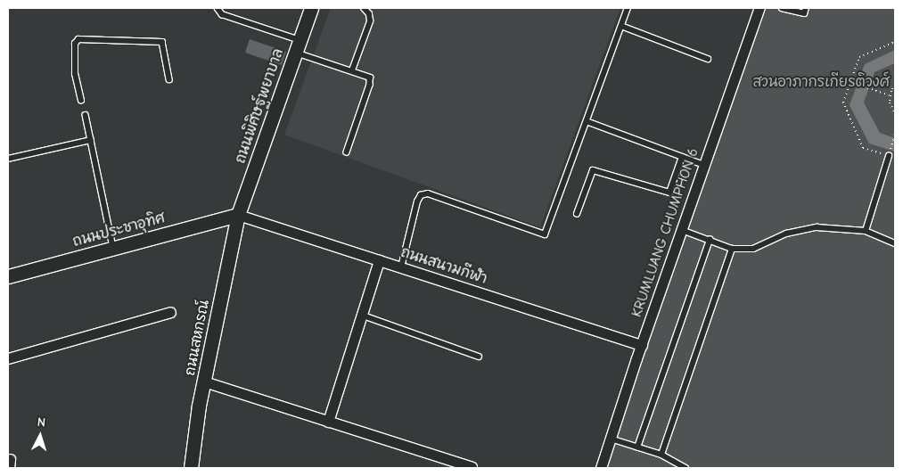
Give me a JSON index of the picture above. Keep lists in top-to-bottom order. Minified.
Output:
{"streets":{"street":["ถนนพิศิษฐ์พยาบาล","ถนนประชาอุทิศ","KRUMLUANG CHUMPHON 6","ถนนสนามกีฬา","ถนนสหกรณ์"]},"crossings":[["ถนนพิศิษฐ์พยาบาล","ถนนประชาอุทิศ"],["ถนนพิศิษฐ์พยาบาล","ถนนสนามกีฬา"],["ถนนพิศิษฐ์พยาบาล","ถนนสหกรณ์"],["ถนนประชาอุทิศ","ถนนสนามกีฬา"],["ถนนประชาอุทิศ","ถนนสหกรณ์"],["KRUMLUANG CHUMPHON 6","ถนนสนามกีฬา"],["ถนนสนามกีฬา","ถนนสหกรณ์"]],"parks":["สวนอาภากรเกียรติวงศ์"],"north":"top"}
